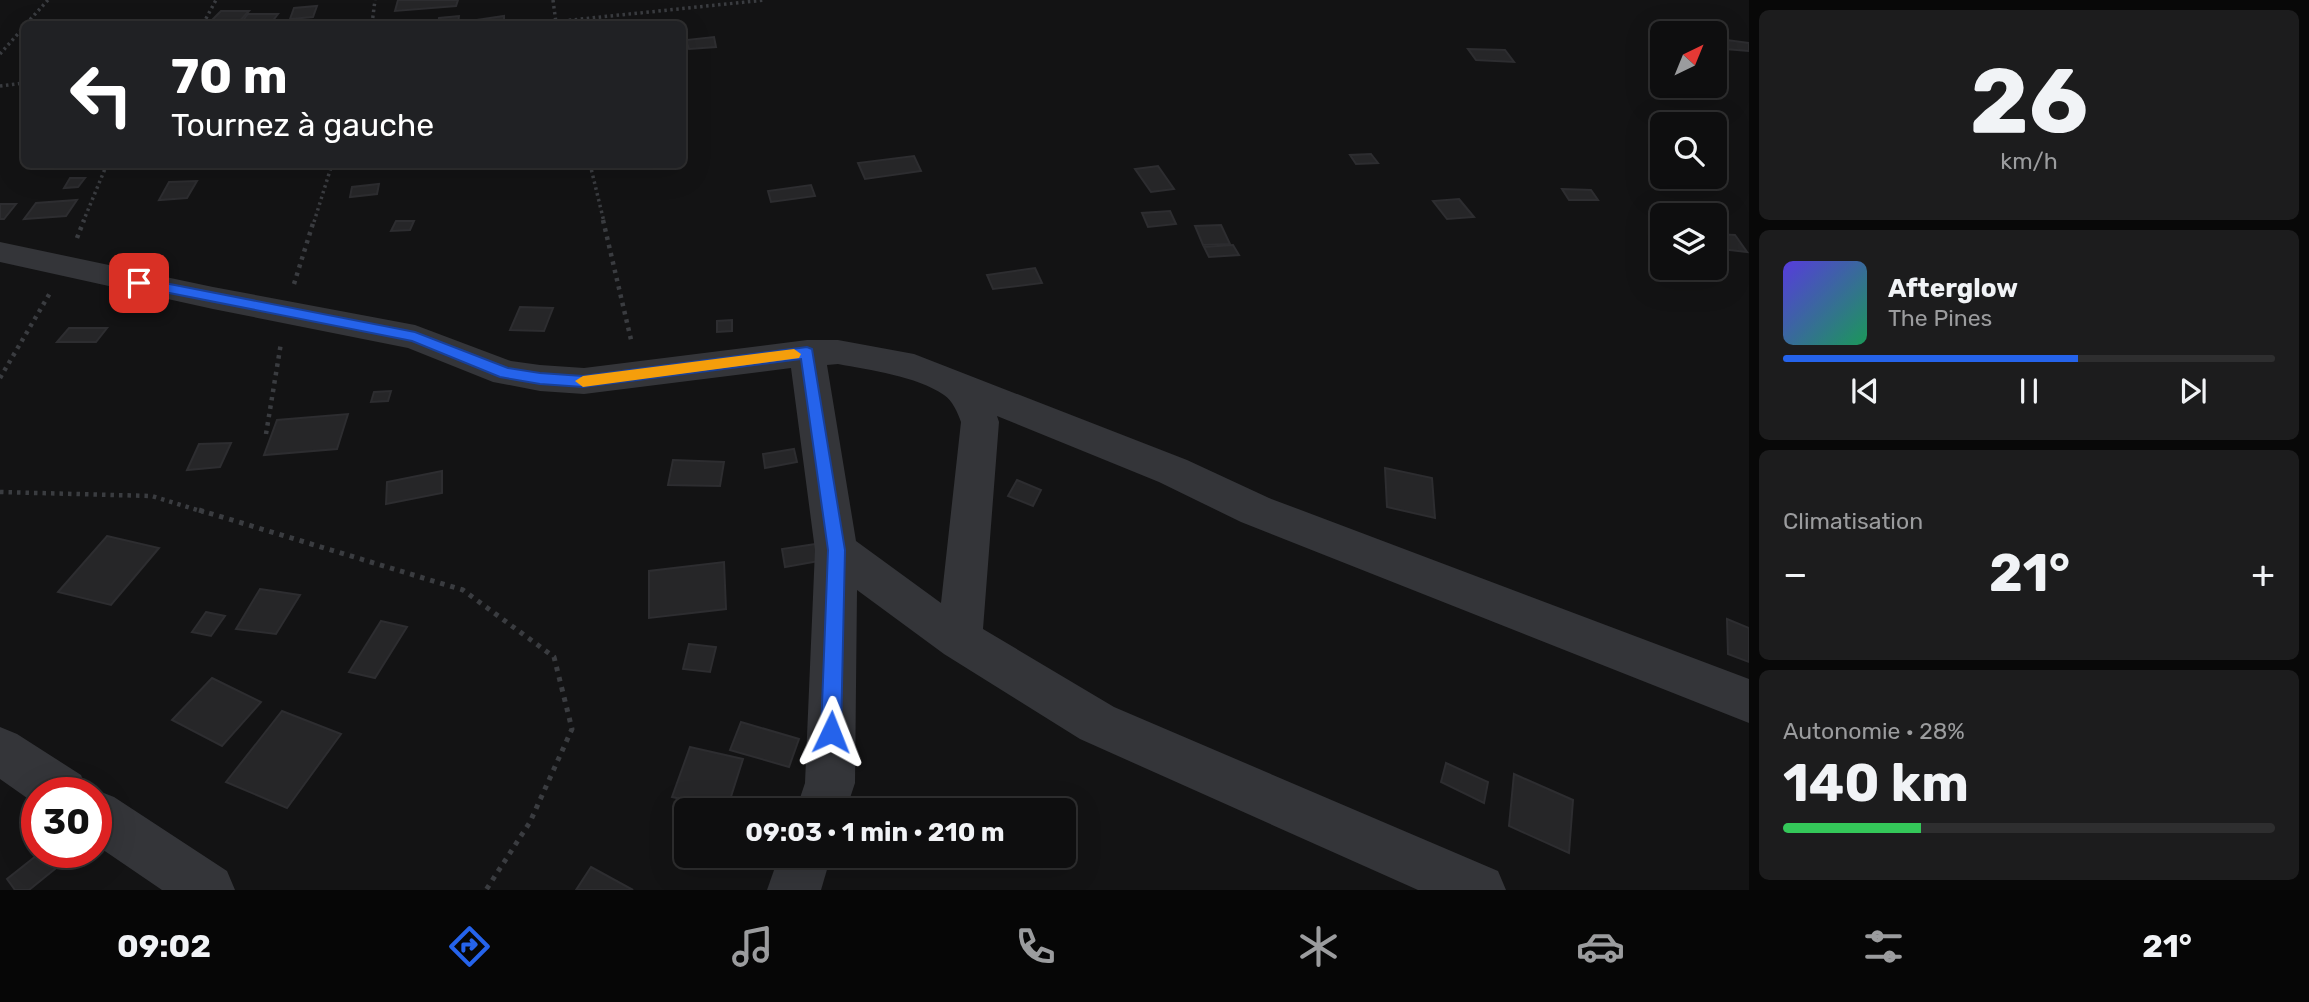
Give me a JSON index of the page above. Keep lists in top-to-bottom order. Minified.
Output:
{"north":"top right","page":{"tile":[["26","km/h"],"Climatisation",["Autonomie · 28%","140 km"]],"turn":["70 m","Tournez à gauche"],"song":["Afterglow","The Pines"],"heat":["−","21°","+"],"limit":"30","trip":"09:03 · 1 min · 210 m","tabs":["09:02","21°"]}}
